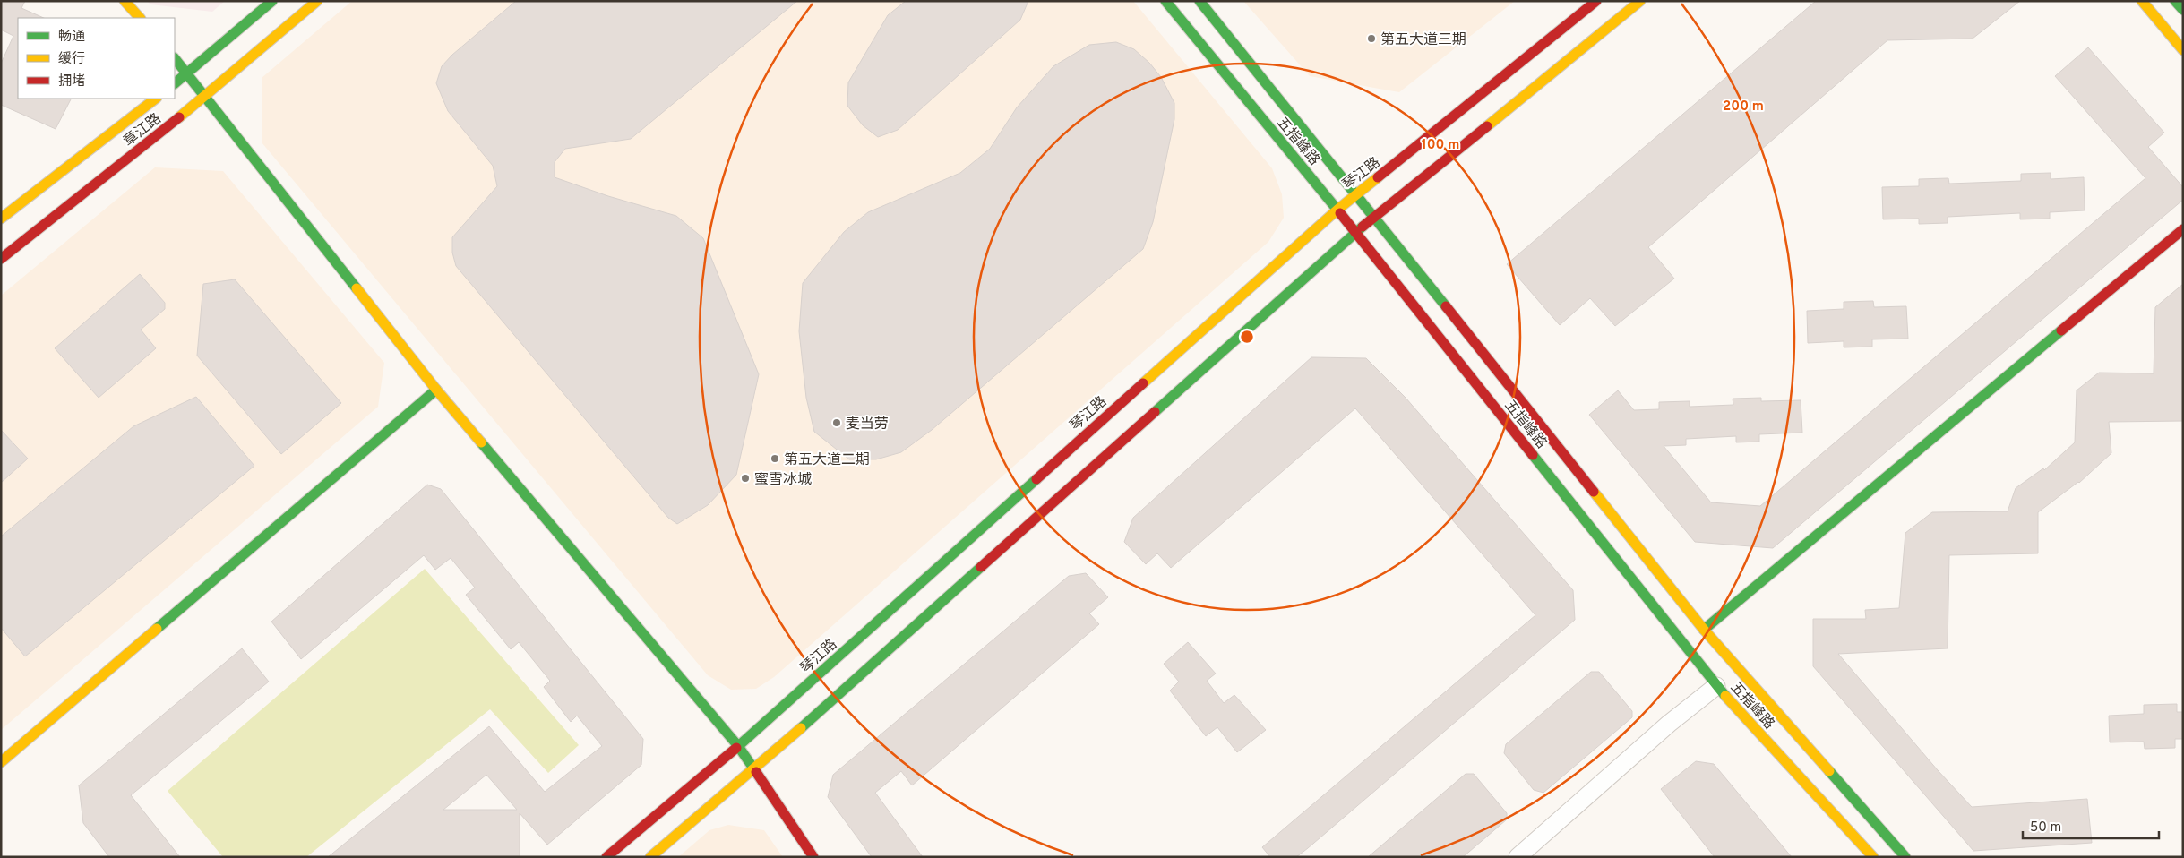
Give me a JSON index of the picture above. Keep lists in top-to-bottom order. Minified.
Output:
{"streets":{"main road":["章江路","五指峰路","琴江路"]},"crossings":[["五指峰路","琴江路"]],"places":["第五大道三期","麦当劳","第五大道二期","蜜雪冰城"],"legend":["畅通","缓行","拥堵"],"scale_bar":"50 m","rings":["200 m","100 m"]}
